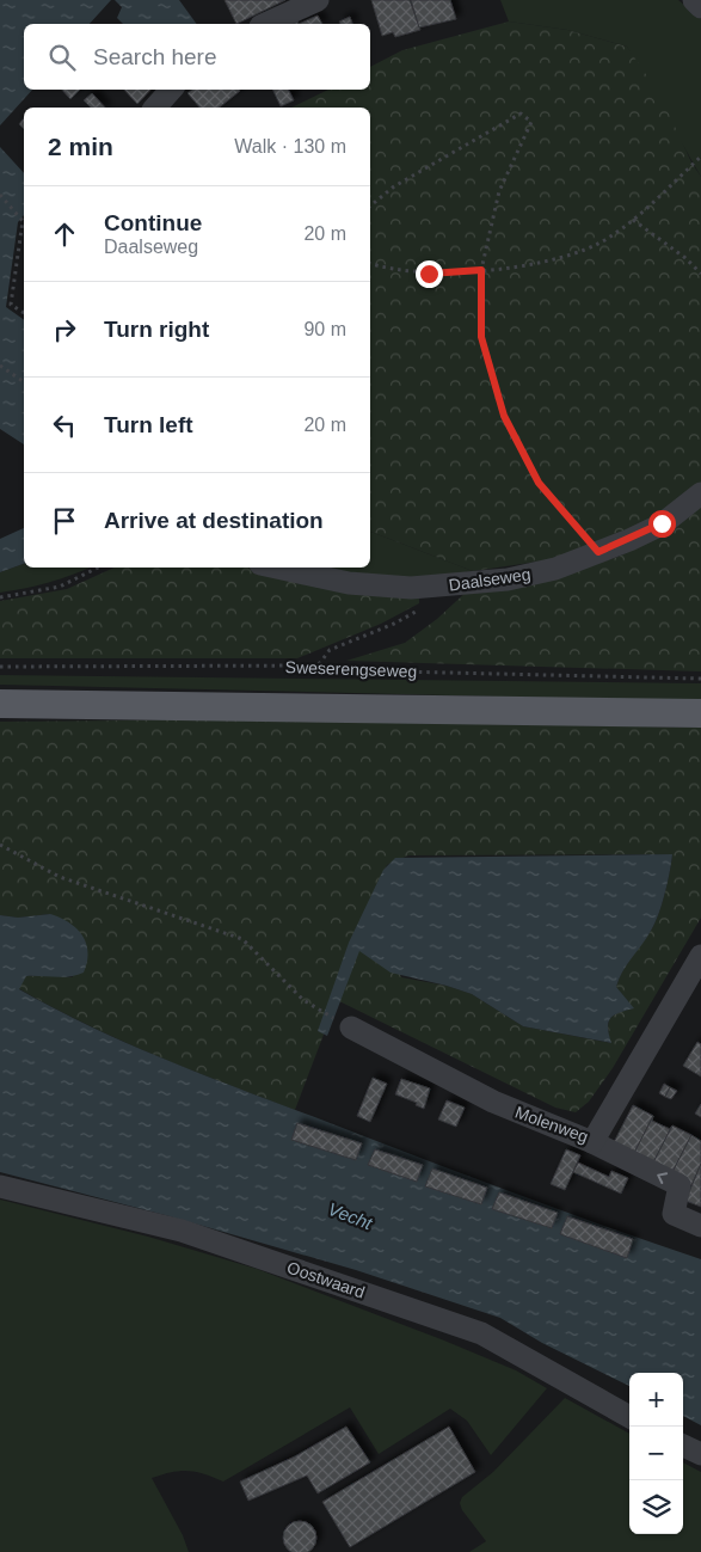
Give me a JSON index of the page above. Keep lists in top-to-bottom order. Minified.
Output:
{"streets":{"street":["Daalseweg","Molenweg","Oostwaard"],"path":["Sweserengseweg"]},"water":["Vecht"],"page":{"search":"Search here","heading":["2 min","Walk · 130 m"],"list":[["Continue","Daalseweg","20 m"],["Turn right","90 m"],["Turn left","20 m"],"Arrive at destination"],"map_buttons":["+","−"]}}
